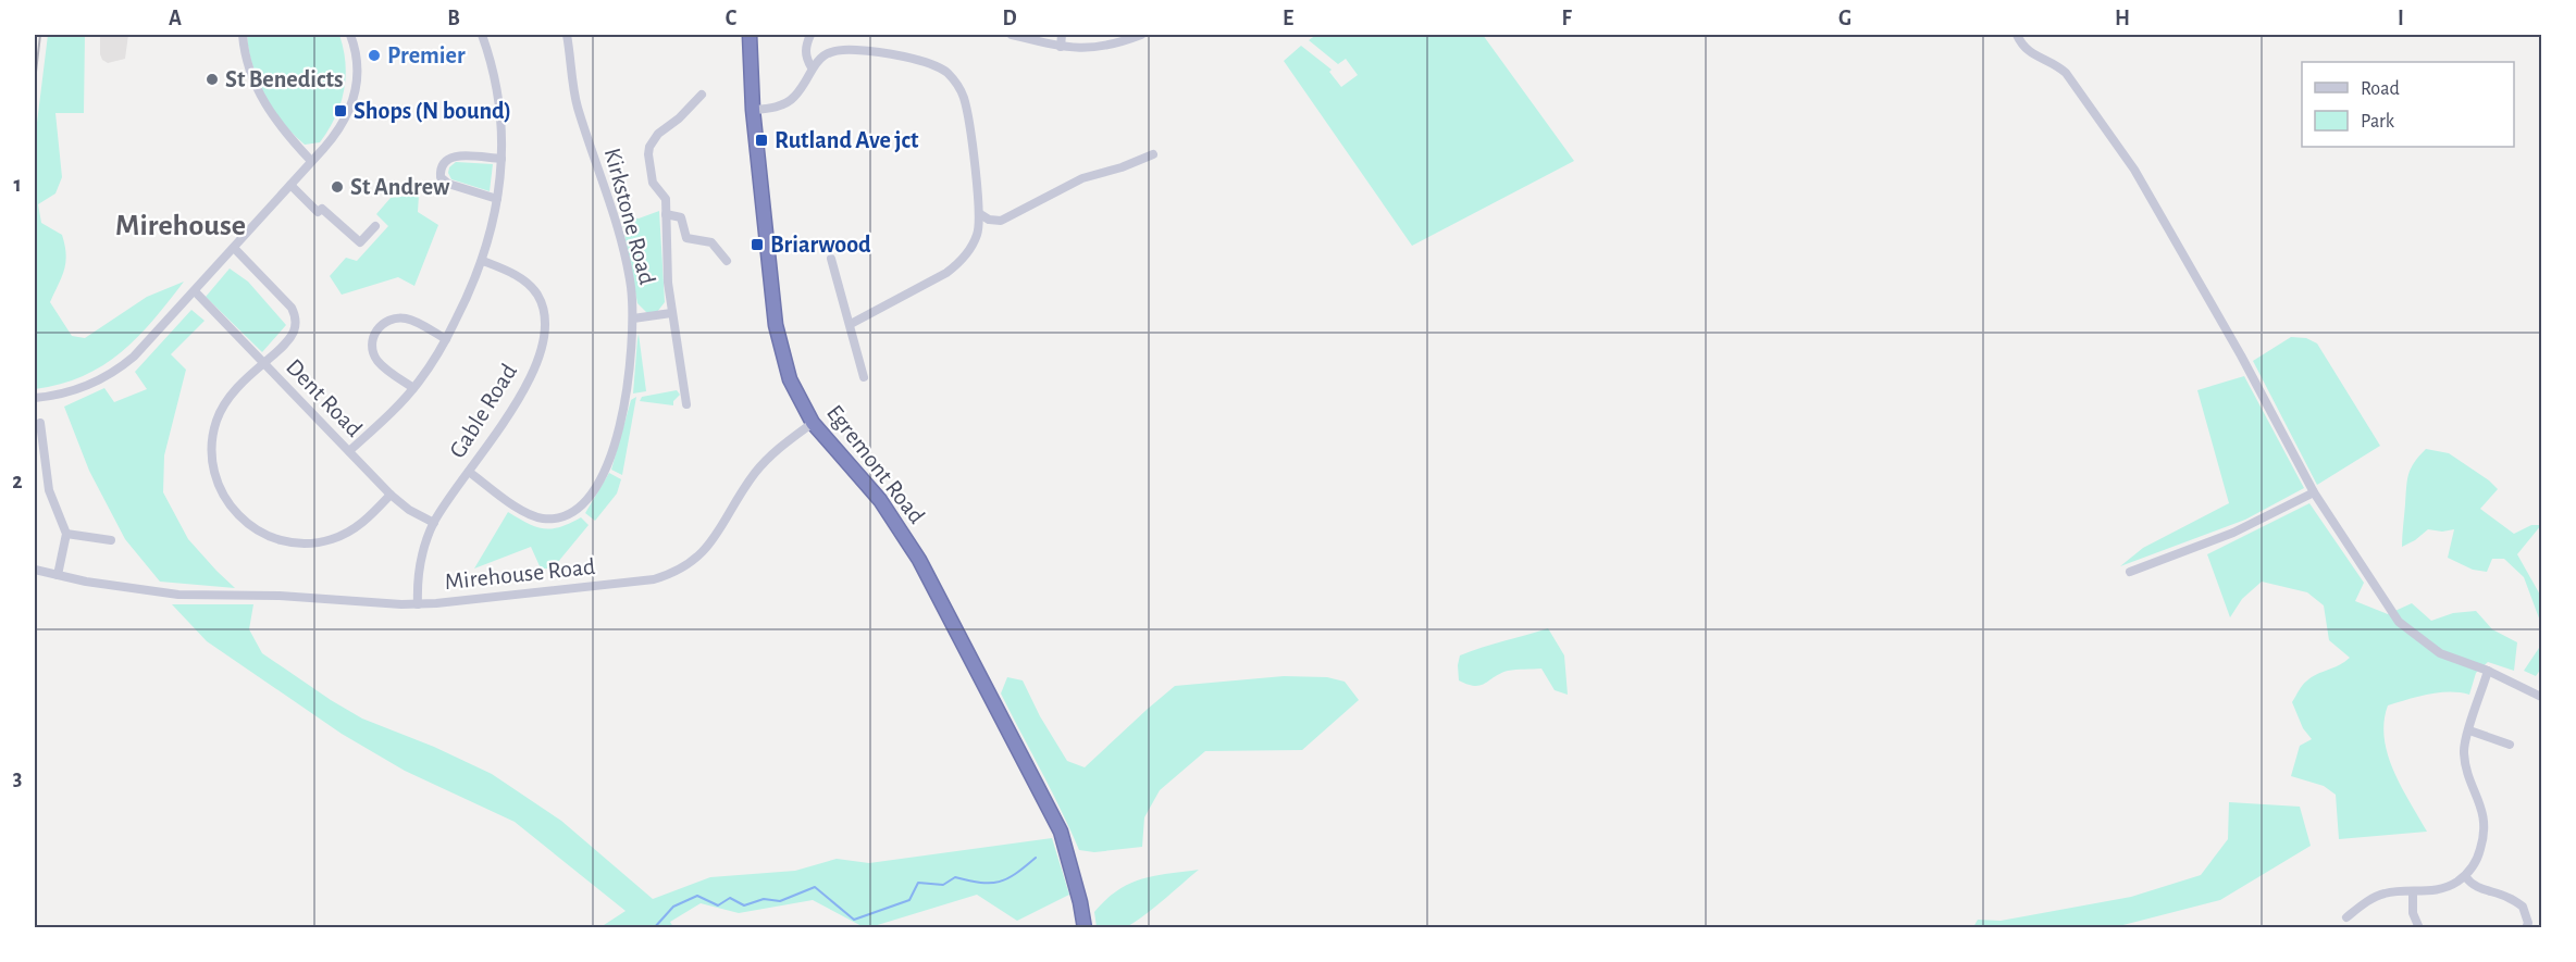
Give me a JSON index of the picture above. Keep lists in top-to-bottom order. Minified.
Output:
{"streets":{"highway":["Egremont Road"],"street":["Kirkstone Road","Dent Road","Gable Road","Mirehouse Road"]},"crossings":[["Kirkstone Road","Gable Road"],["Dent Road","Gable Road"],["Gable Road","Mirehouse Road"],["Egremont Road","Mirehouse Road"]],"districts":["Mirehouse"],"places":{"other":["Premier","St Benedicts","St Andrew"],"transit":["Shops (N bound)","Rutland Ave jct","Briarwood"]},"legend":["Road","Park"],"grid":{"columns":["A","B","C","D","E","F","G","H","I"],"rows":["1","2","3"]}}
